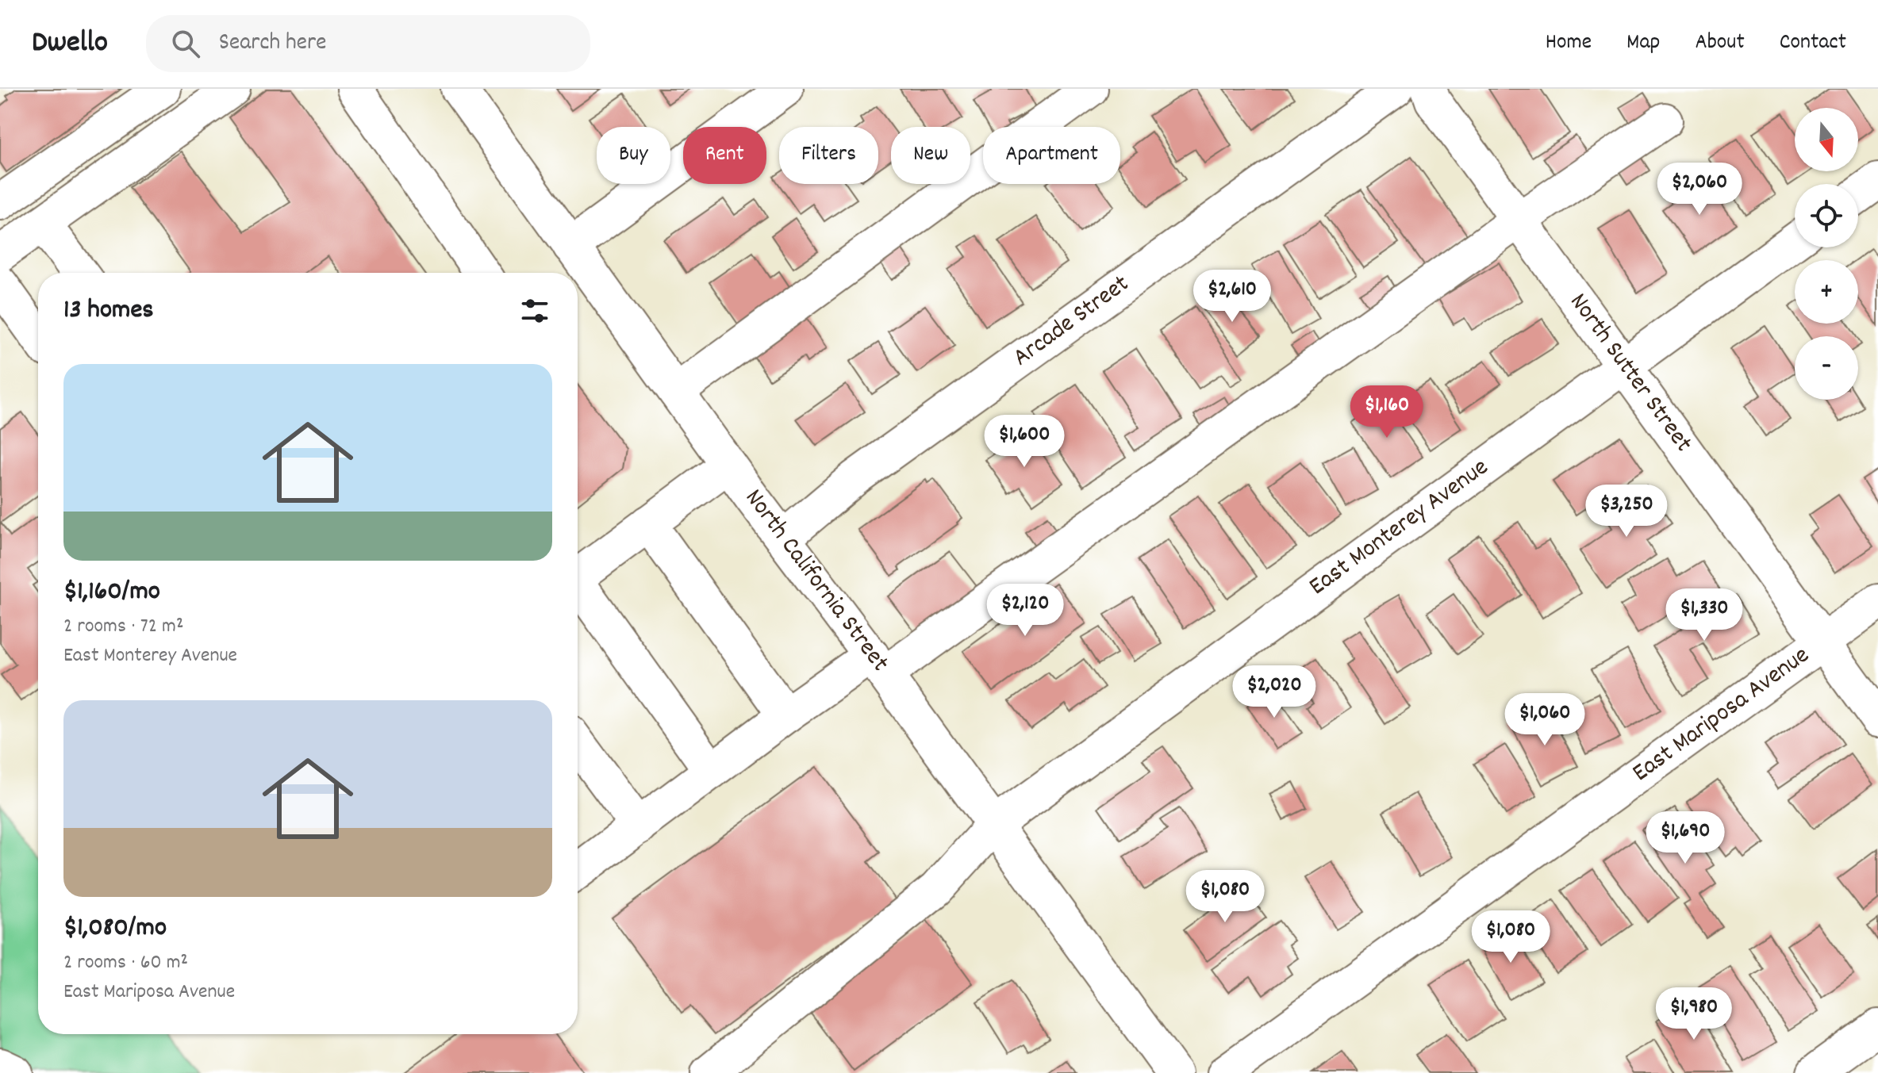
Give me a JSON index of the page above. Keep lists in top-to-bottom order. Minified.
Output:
{"streets":{"street":["Arcade Street","North Sutter Street","East Monterey Avenue","North California Street","East Mariposa Avenue"]},"crossings":[["Arcade Street","North California Street"],["North Sutter Street","East Monterey Avenue"],["North Sutter Street","East Mariposa Avenue"],["East Monterey Avenue","North California Street"]],"north":"bottom","page":{"header":"Dwello","search":"Search here","nav":["Home","Map","About","Contact"],"map_buttons":["+","−"],"chip":["Buy","Rent","Filters","New","Apartment"],"price":["$2,060","$2,610","$1,160","$1,600","$3,250","$2,120","$1,330","$2,020","$1,060","$1,690","$1,080","$1,080","$1,980"],"heading":"13 homes","list":[{"name":"$1,160/mo","note":"2 rooms · 72 m² · East Monterey Avenue"},{"name":"$1,080/mo","note":"2 rooms · 60 m² · East Mariposa Avenue"}]}}
